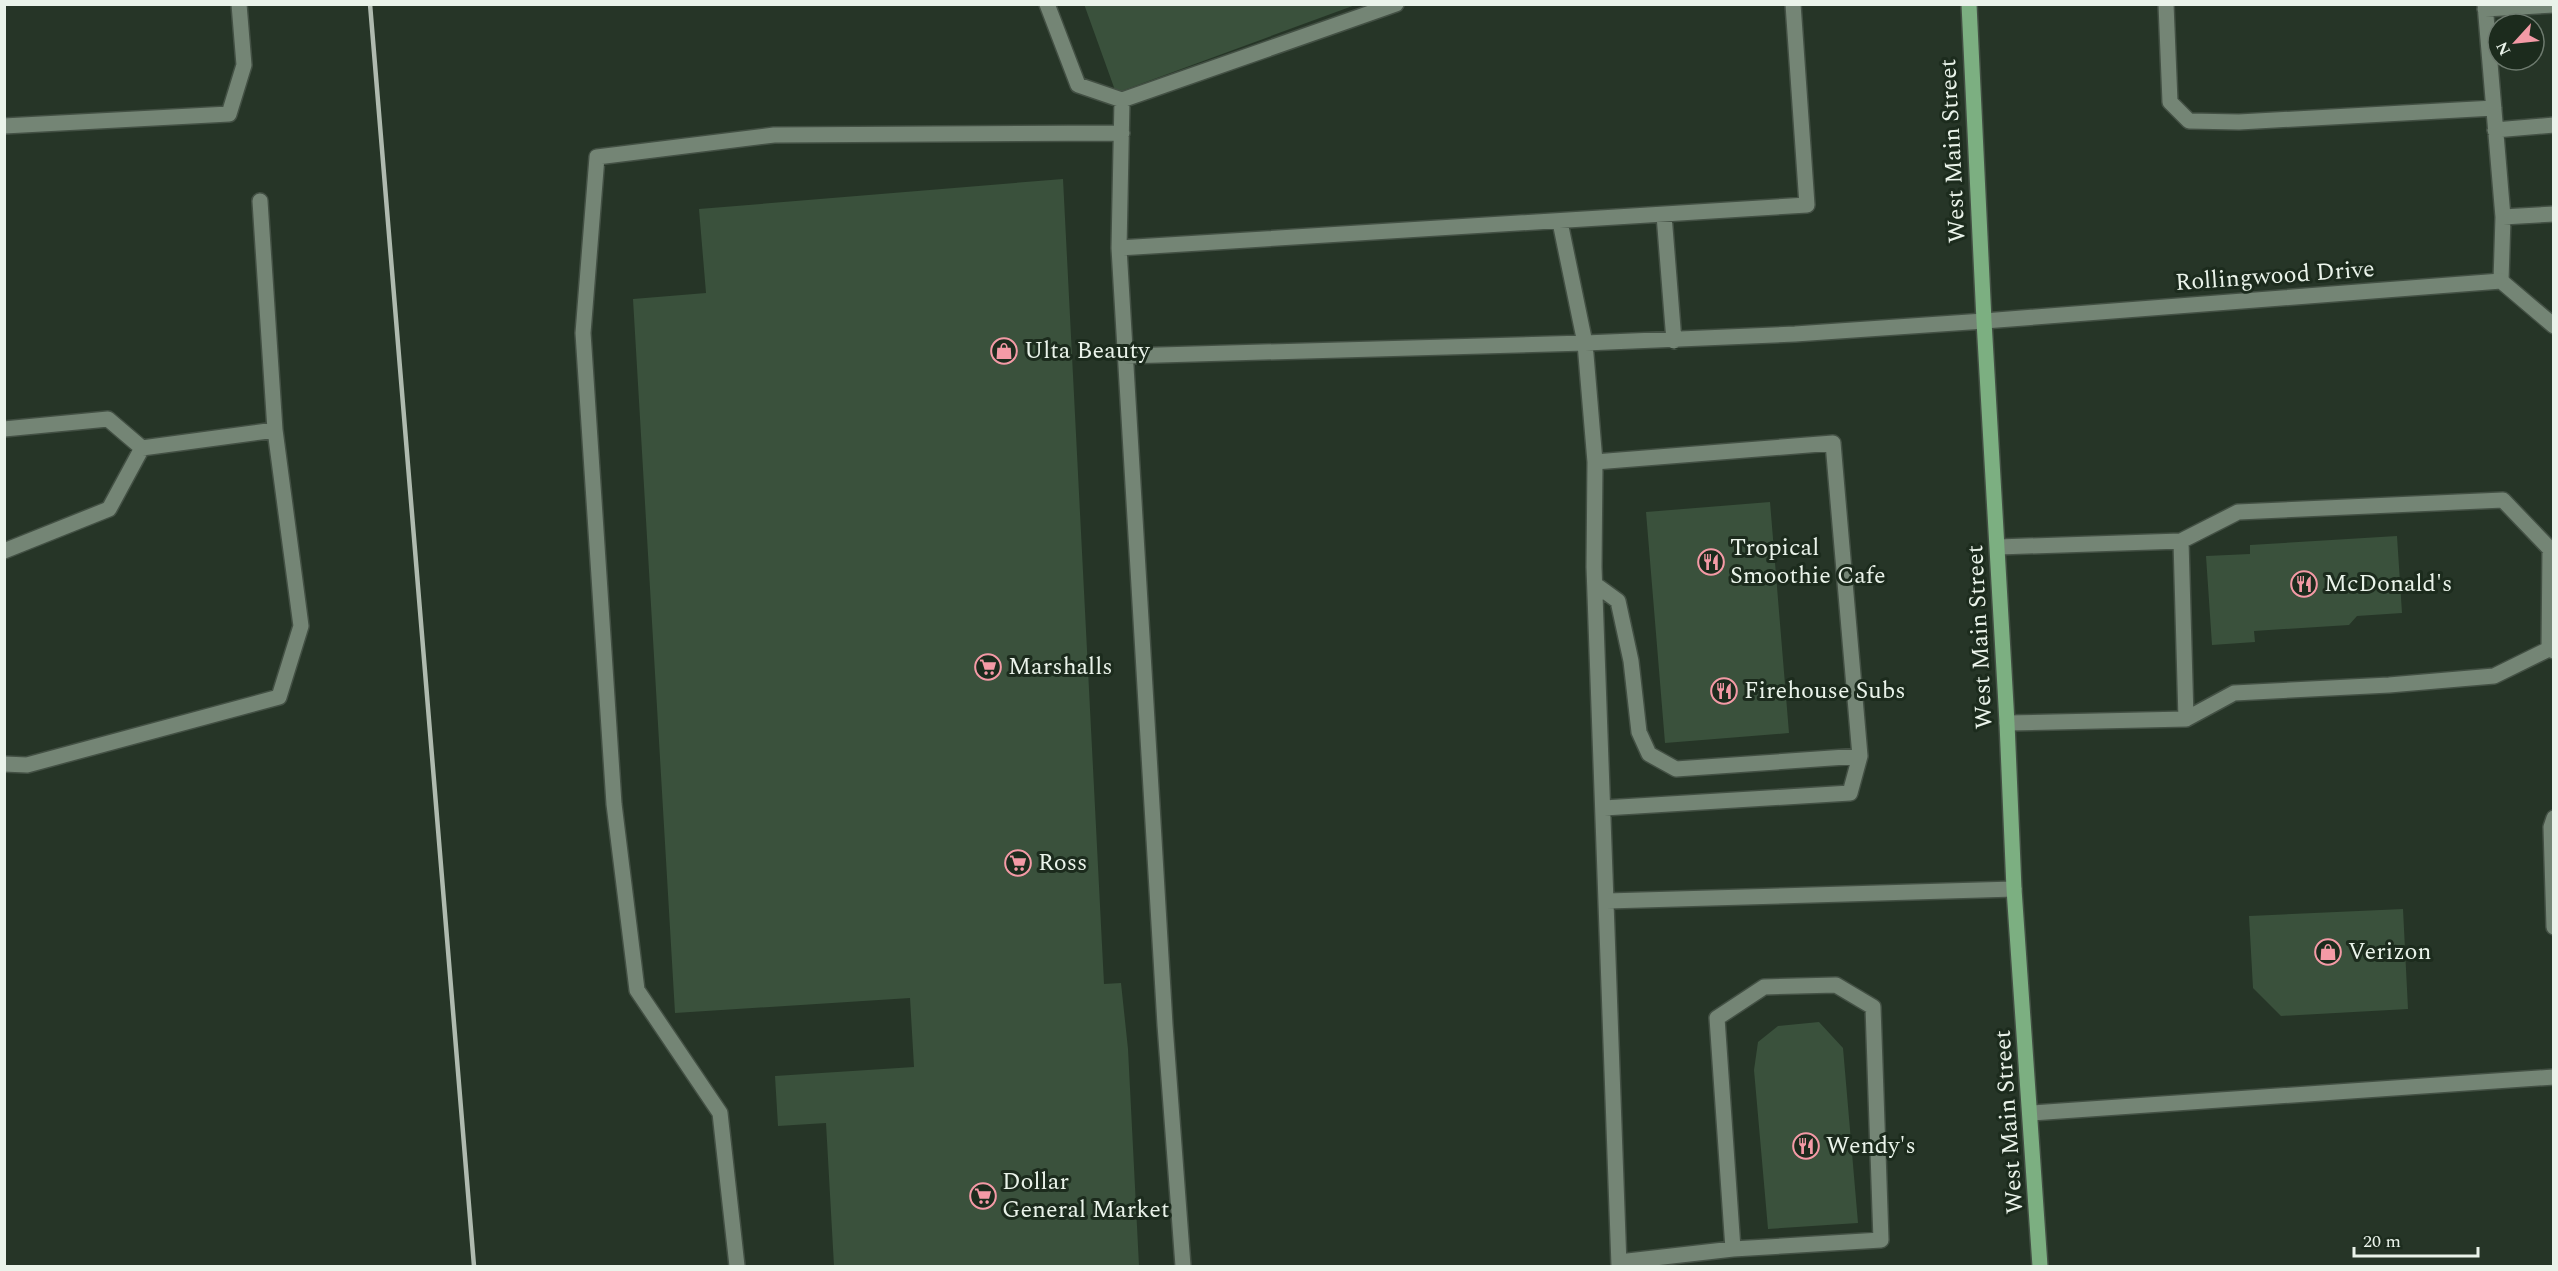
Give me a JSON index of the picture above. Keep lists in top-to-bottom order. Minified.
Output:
{"streets":{"main road":["West Main Street"],"street":["Rollingwood Drive"]},"crossings":[["West Main Street","Rollingwood Drive"]],"places":{"shop":["Ulta Beauty","Verizon"],"restaurant":["Tropical Smoothie Cafe","McDonald's","Firehouse Subs","Wendy's"],"supermarket":["Marshalls","Ross","Dollar General Market"]},"scale_bar":"20 m","north":"bottom left"}
